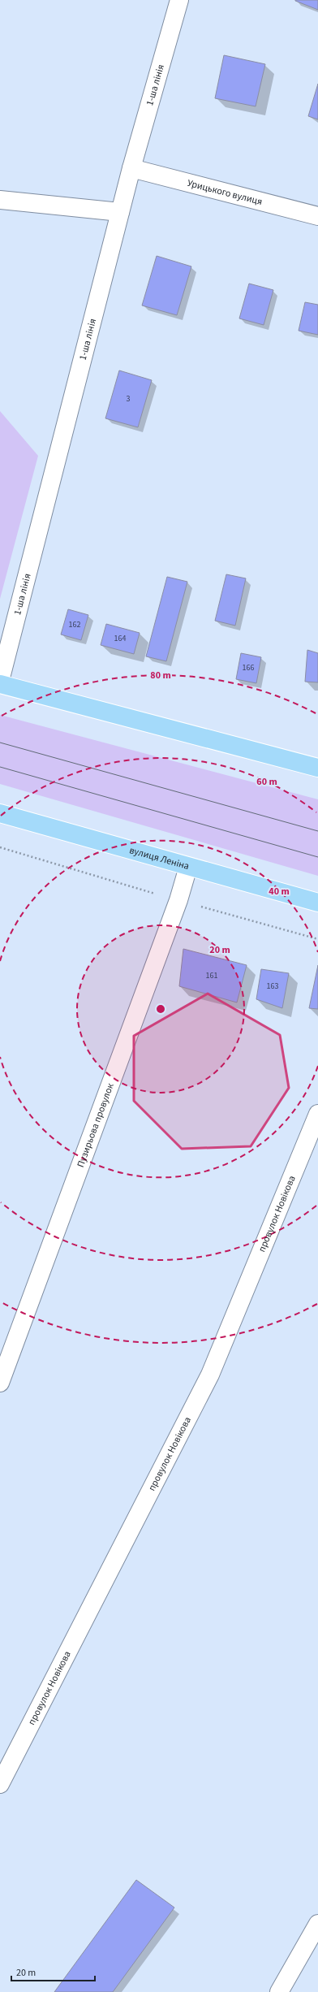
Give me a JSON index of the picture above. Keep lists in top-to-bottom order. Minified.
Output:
{"streets":{"main road":["вулиця Леніна"],"street":["1-ша лінія","Урицького вулиця","Пузирьова провулок","провулок Новікова"]},"crossings":[["1-ша лінія","Урицького вулиця"],["вулиця Леніна","Пузирьова провулок"]],"house_numbers":["3","162","164","166","161","163"],"scale_bar":"20 m","rings":["80 m","60 m","40 m","20 m"]}
